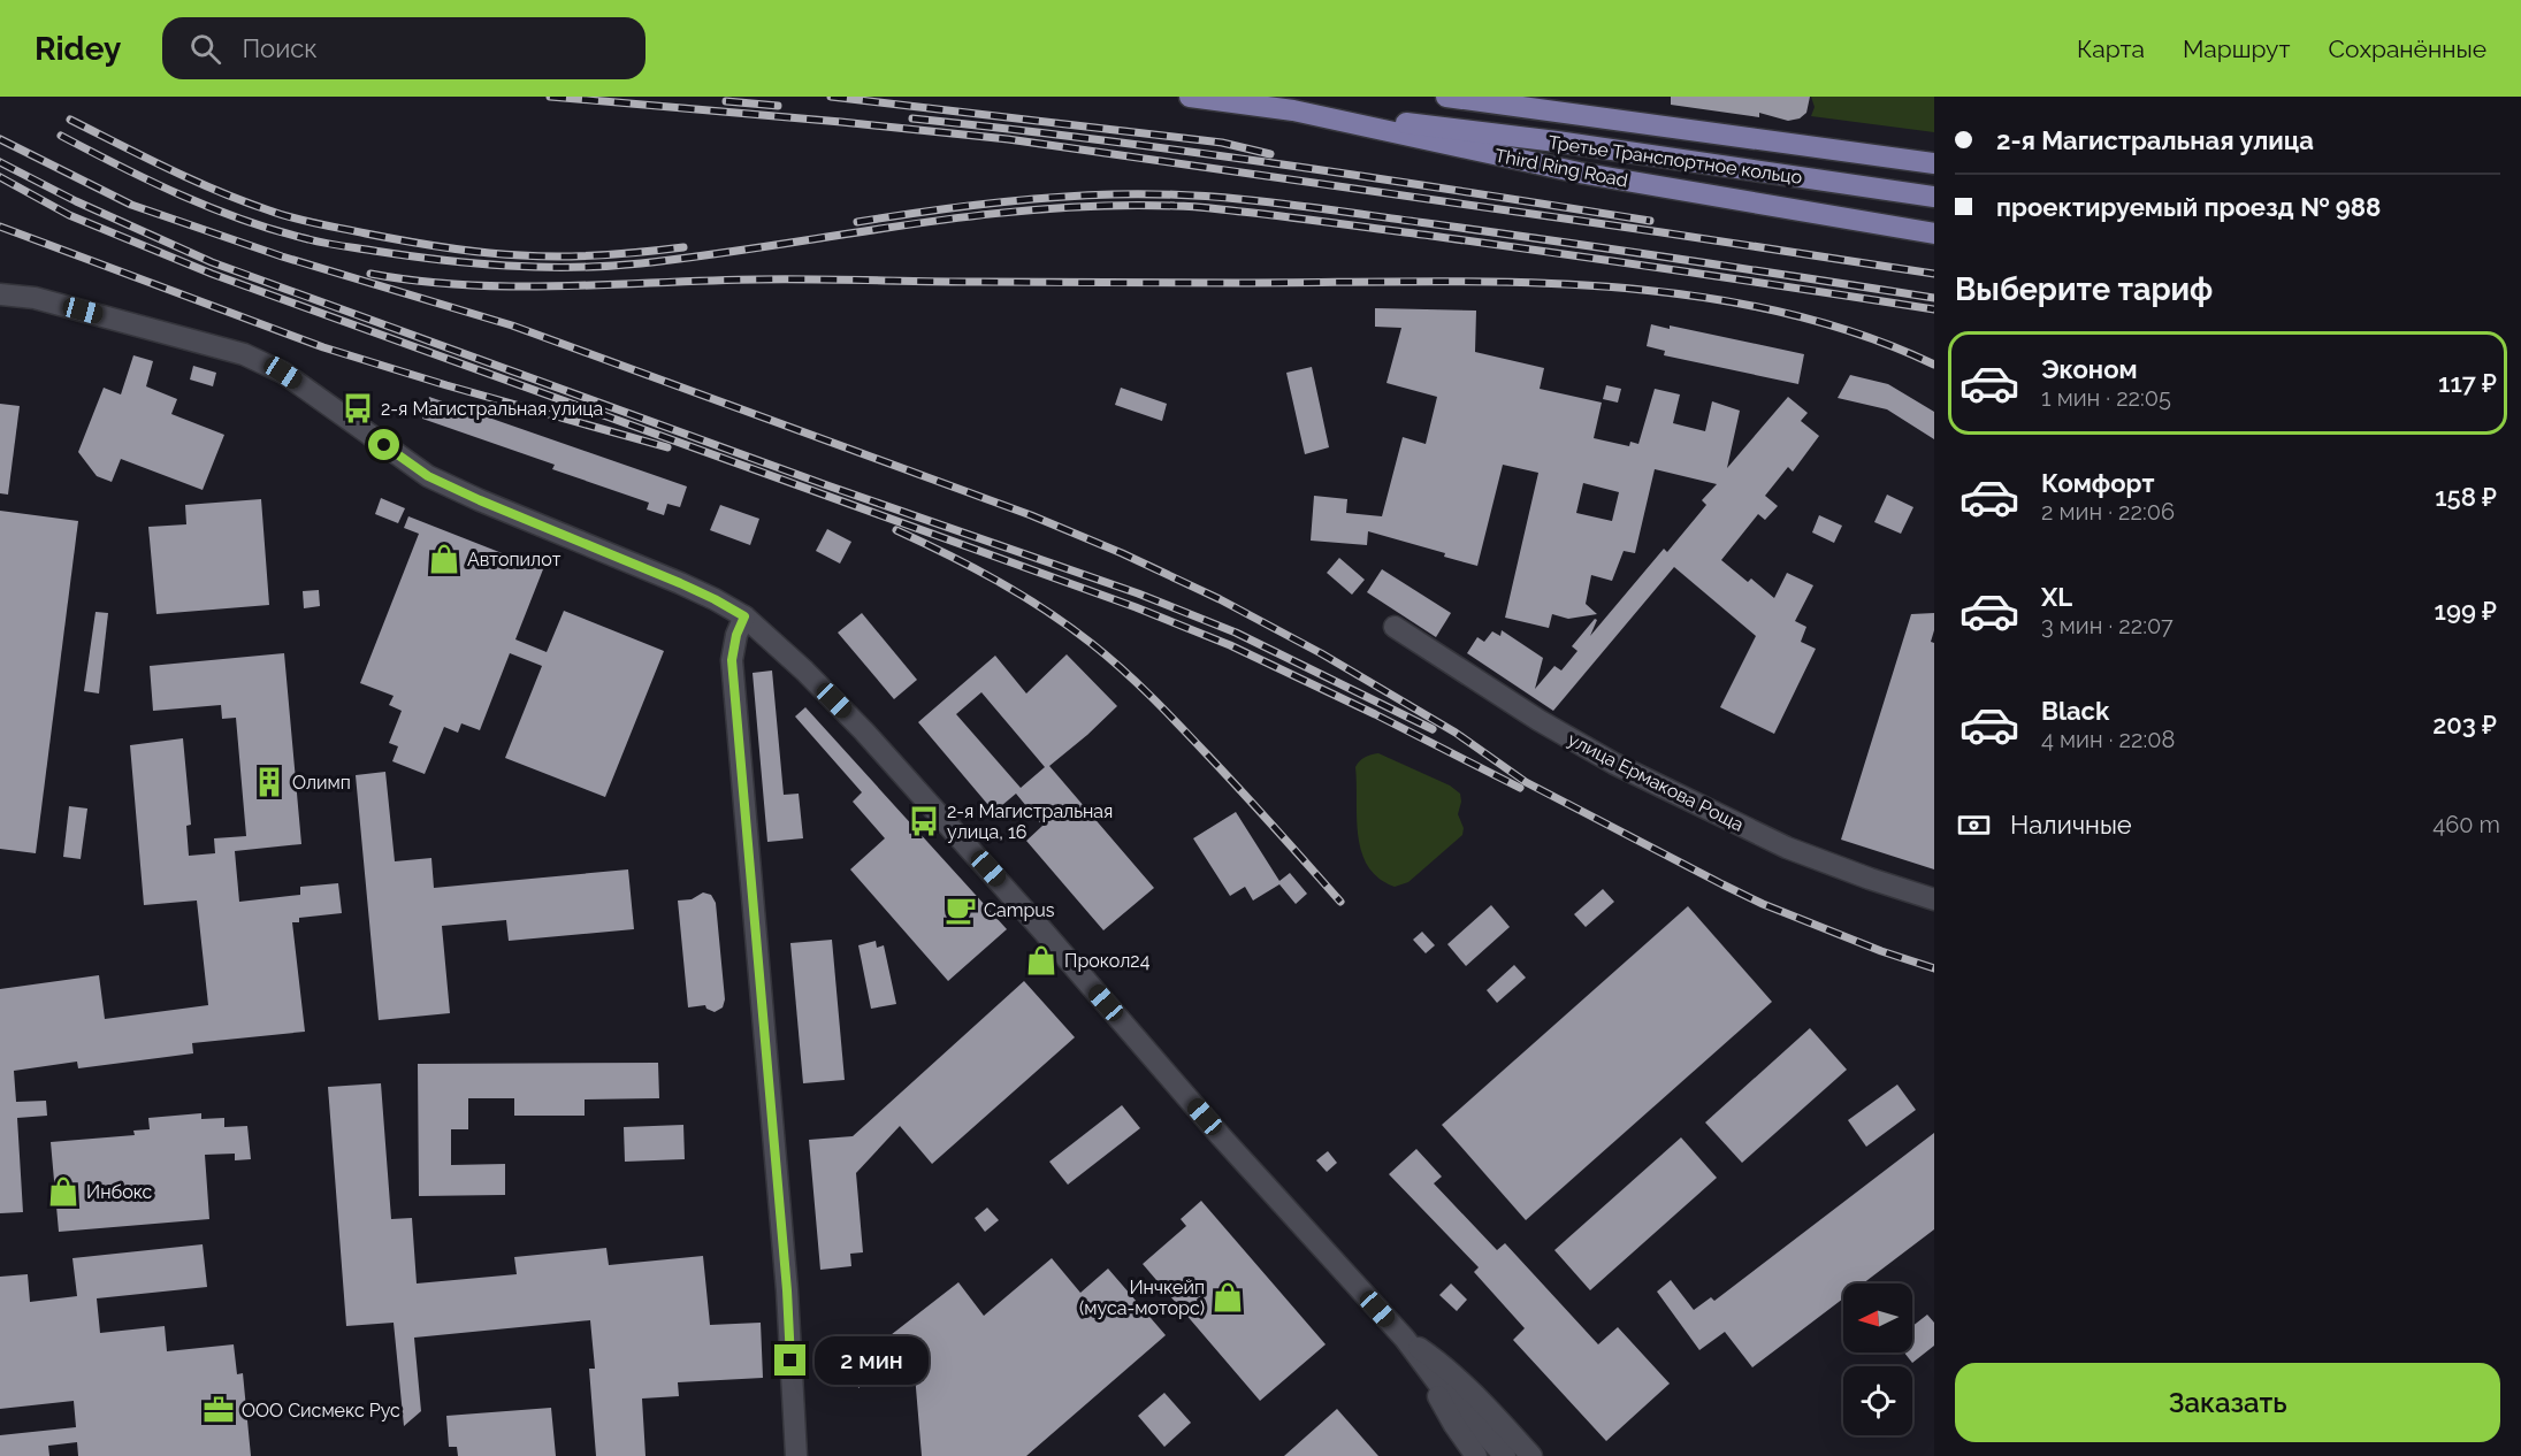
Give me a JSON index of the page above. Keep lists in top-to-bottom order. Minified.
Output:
{"streets":{"main road":["Третье Транспортное кольцо","Third Ring Road"],"street":["улица Ермакова Роща"]},"crossings":[["Третье Транспортное кольцо","Third Ring Road"]],"places":{"bus stop":["2-я Магистральная улица","2-я Магистральная улица, 16"],"shop":["Автопилот","Прокол24","Инбокс","Инчкейп (муса-моторс)"],"building":["Олимп"],"cafe":["Campus"],"office":["ООО Сисмекс Рус"]},"north":"left","page":{"header":"Ridey","search":"Поиск","nav":["Карта","Маршрут","Сохранённые"],"banner":["2-я Магистральная улица","проектируемый проезд № 988"],"heading":"Выберите тариф","list":[{"name":"Эконом","note":"1 мин · 22:05","value":"117 ₽"},{"name":"Комфорт","note":"2 мин · 22:06","value":"158 ₽"},{"name":"XL","note":"3 мин · 22:07","value":"199 ₽"},{"name":"Black","note":"4 мин · 22:08","value":"203 ₽"}],"pay":["Наличные","460 m"],"bubble":"2 мин","buttons":"Заказать"}}
